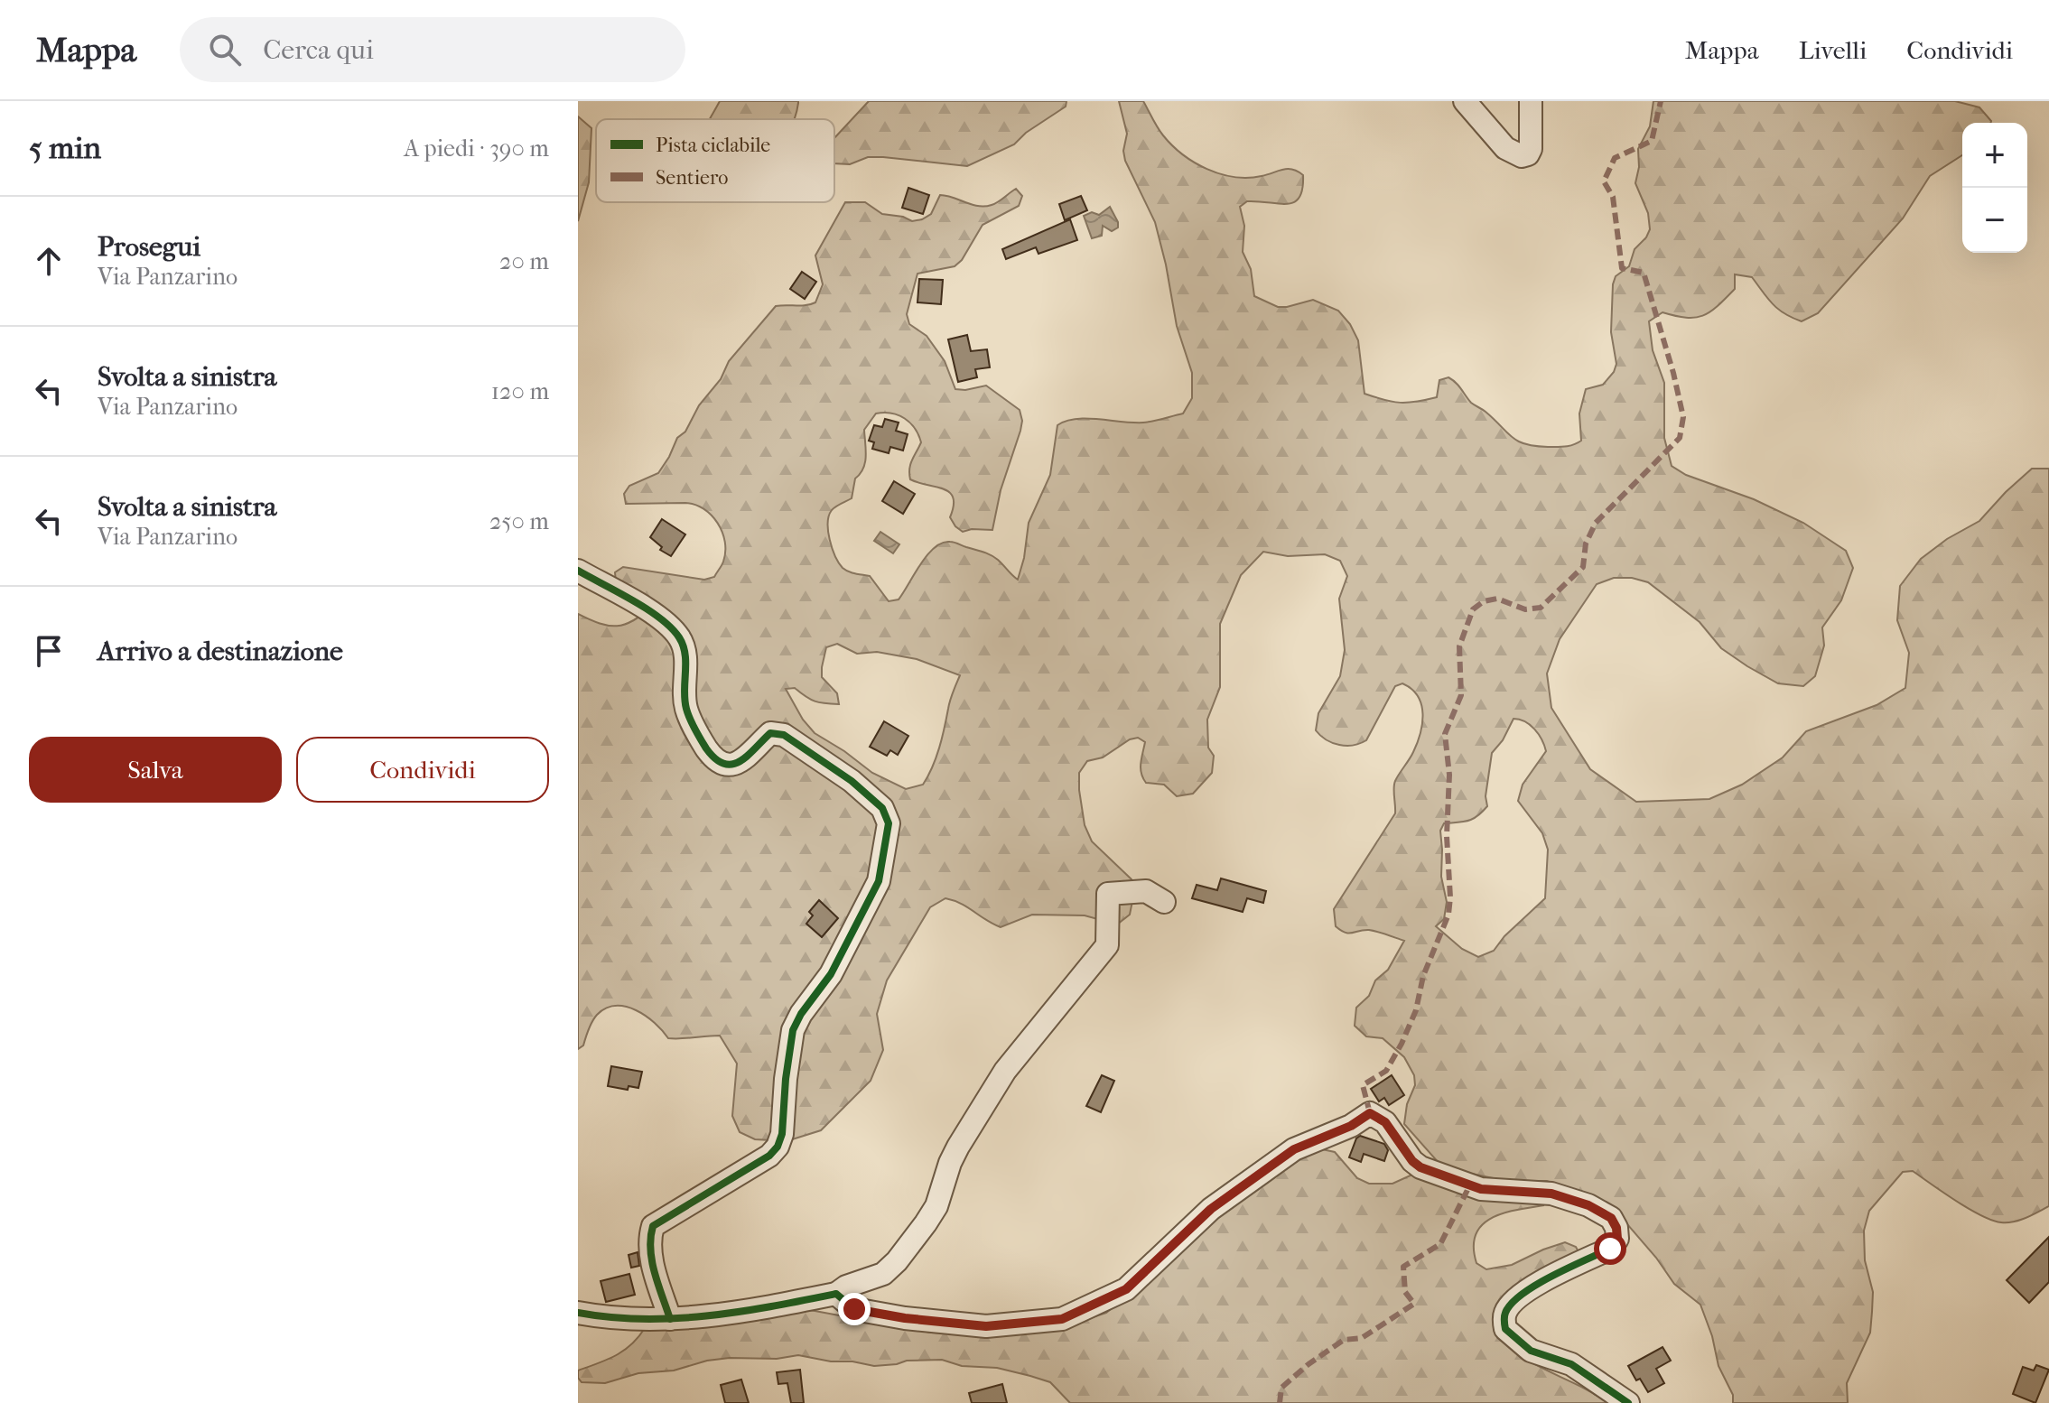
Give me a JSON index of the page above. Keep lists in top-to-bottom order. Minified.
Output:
{"legend":["Pista ciclabile","Sentiero"],"page":{"header":"Mappa","search":"Cerca qui","nav":["Mappa","Livelli","Condividi"],"heading":["5 min","A piedi · 390 m"],"map_buttons":["+","−"],"list":[["Prosegui","Via Panzarino","20 m"],["Svolta a sinistra","Via Panzarino","120 m"],["Svolta a sinistra","Via Panzarino","250 m"],"Arrivo a destinazione"],"buttons":["Salva","Condividi"]}}
